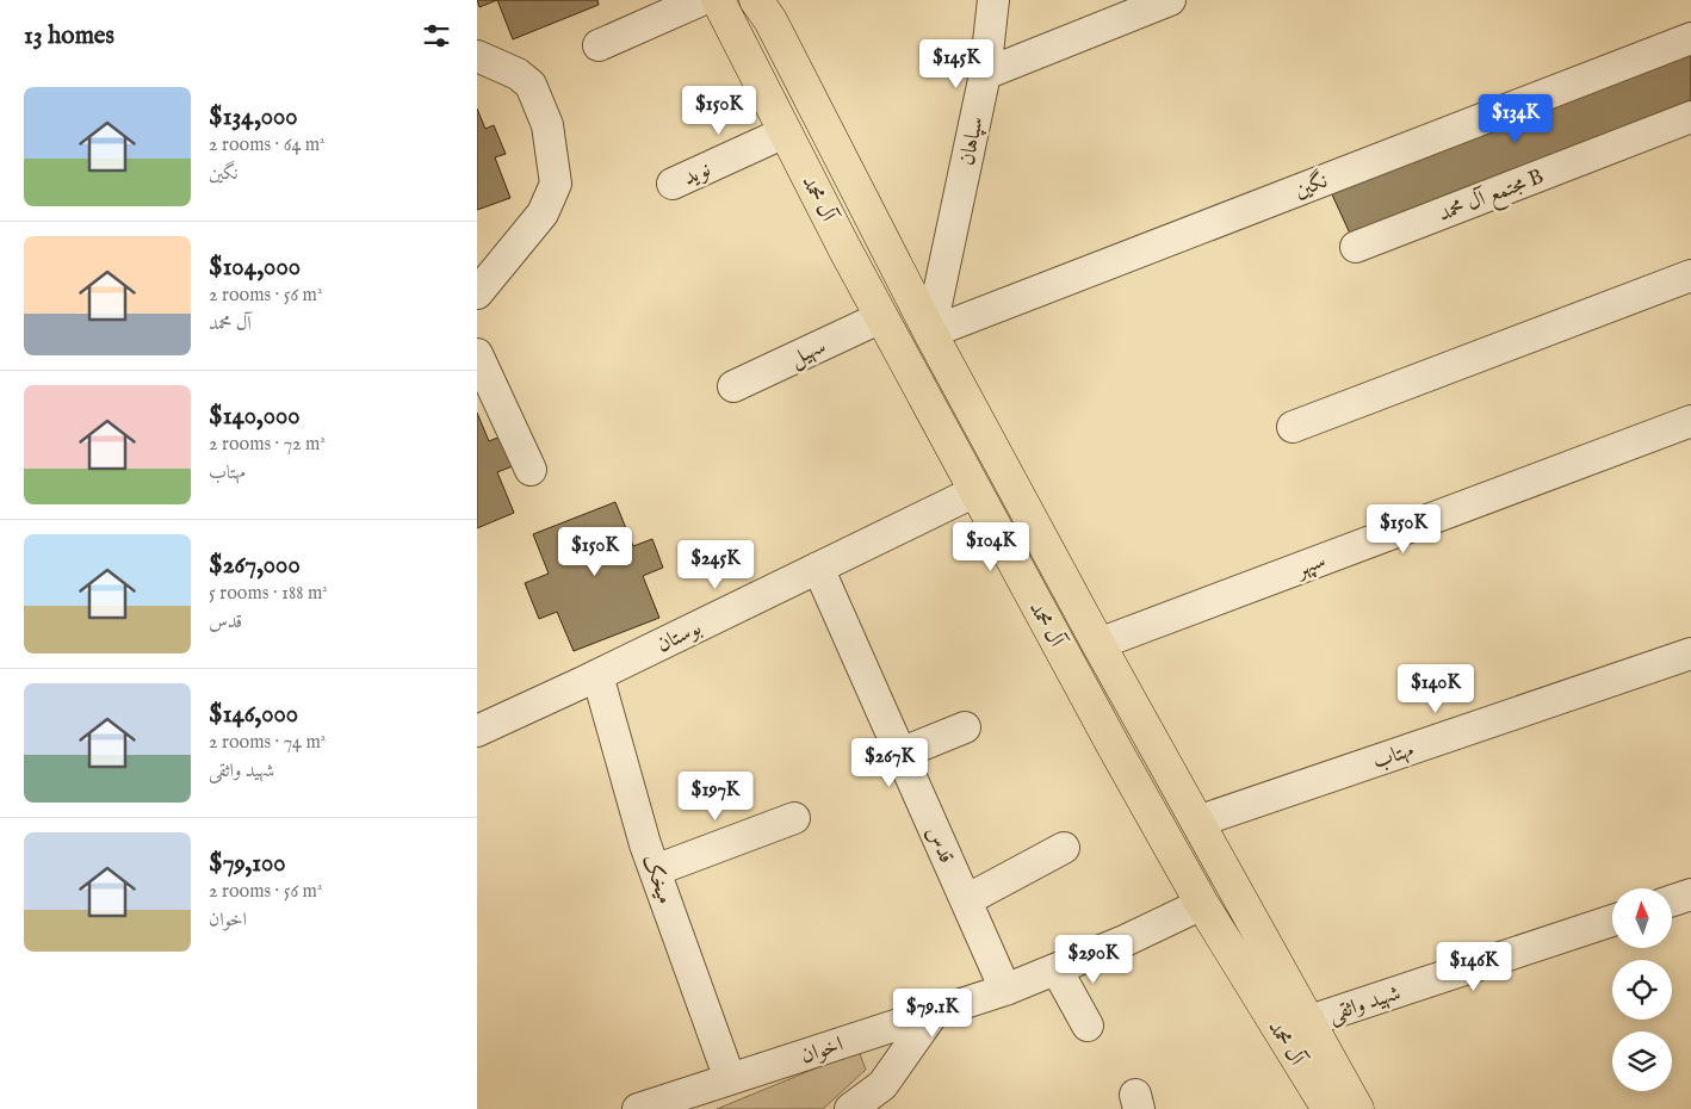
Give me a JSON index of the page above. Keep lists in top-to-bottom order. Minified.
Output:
{"streets":{"main road":["آل محمد"],"street":["سپاهان","نوید","نگین","مجتمع آل محمد B","سهیل","سپهر","بوستان","مهتاب","قدس","میخک","شهید واثقی","اخوان"]},"crossings":[["سپاهان","نگین"],["سپاهان","آل محمد"],["نوید","آل محمد"],["نگین","آل محمد"],["آل محمد","سهیل"],["آل محمد","سپهر"],["آل محمد","بوستان"],["آل محمد","مهتاب"],["آل محمد","شهید واثقی"],["آل محمد","اخوان"],["بوستان","قدس"],["بوستان","میخک"],["قدس","اخوان"],["میخک","اخوان"]],"north":"top","page":{"heading":"13 homes","price":["$145K","$150K","$134K","$150K","$104K","$150K","$245K","$140K","$267K","$197K","$290K","$146K","$79.1K"],"list":[{"name":"$134,000","note":"2 rooms · 64 m² · نگین"},{"name":"$104,000","note":"2 rooms · 56 m² · آل محمد"},{"name":"$140,000","note":"2 rooms · 72 m² · مهتاب"},{"name":"$267,000","note":"5 rooms · 188 m² · قدس"},{"name":"$146,000","note":"2 rooms · 74 m² · شهید واثقی"},{"name":"$79,100","note":"2 rooms · 56 m² · اخوان"}]}}
